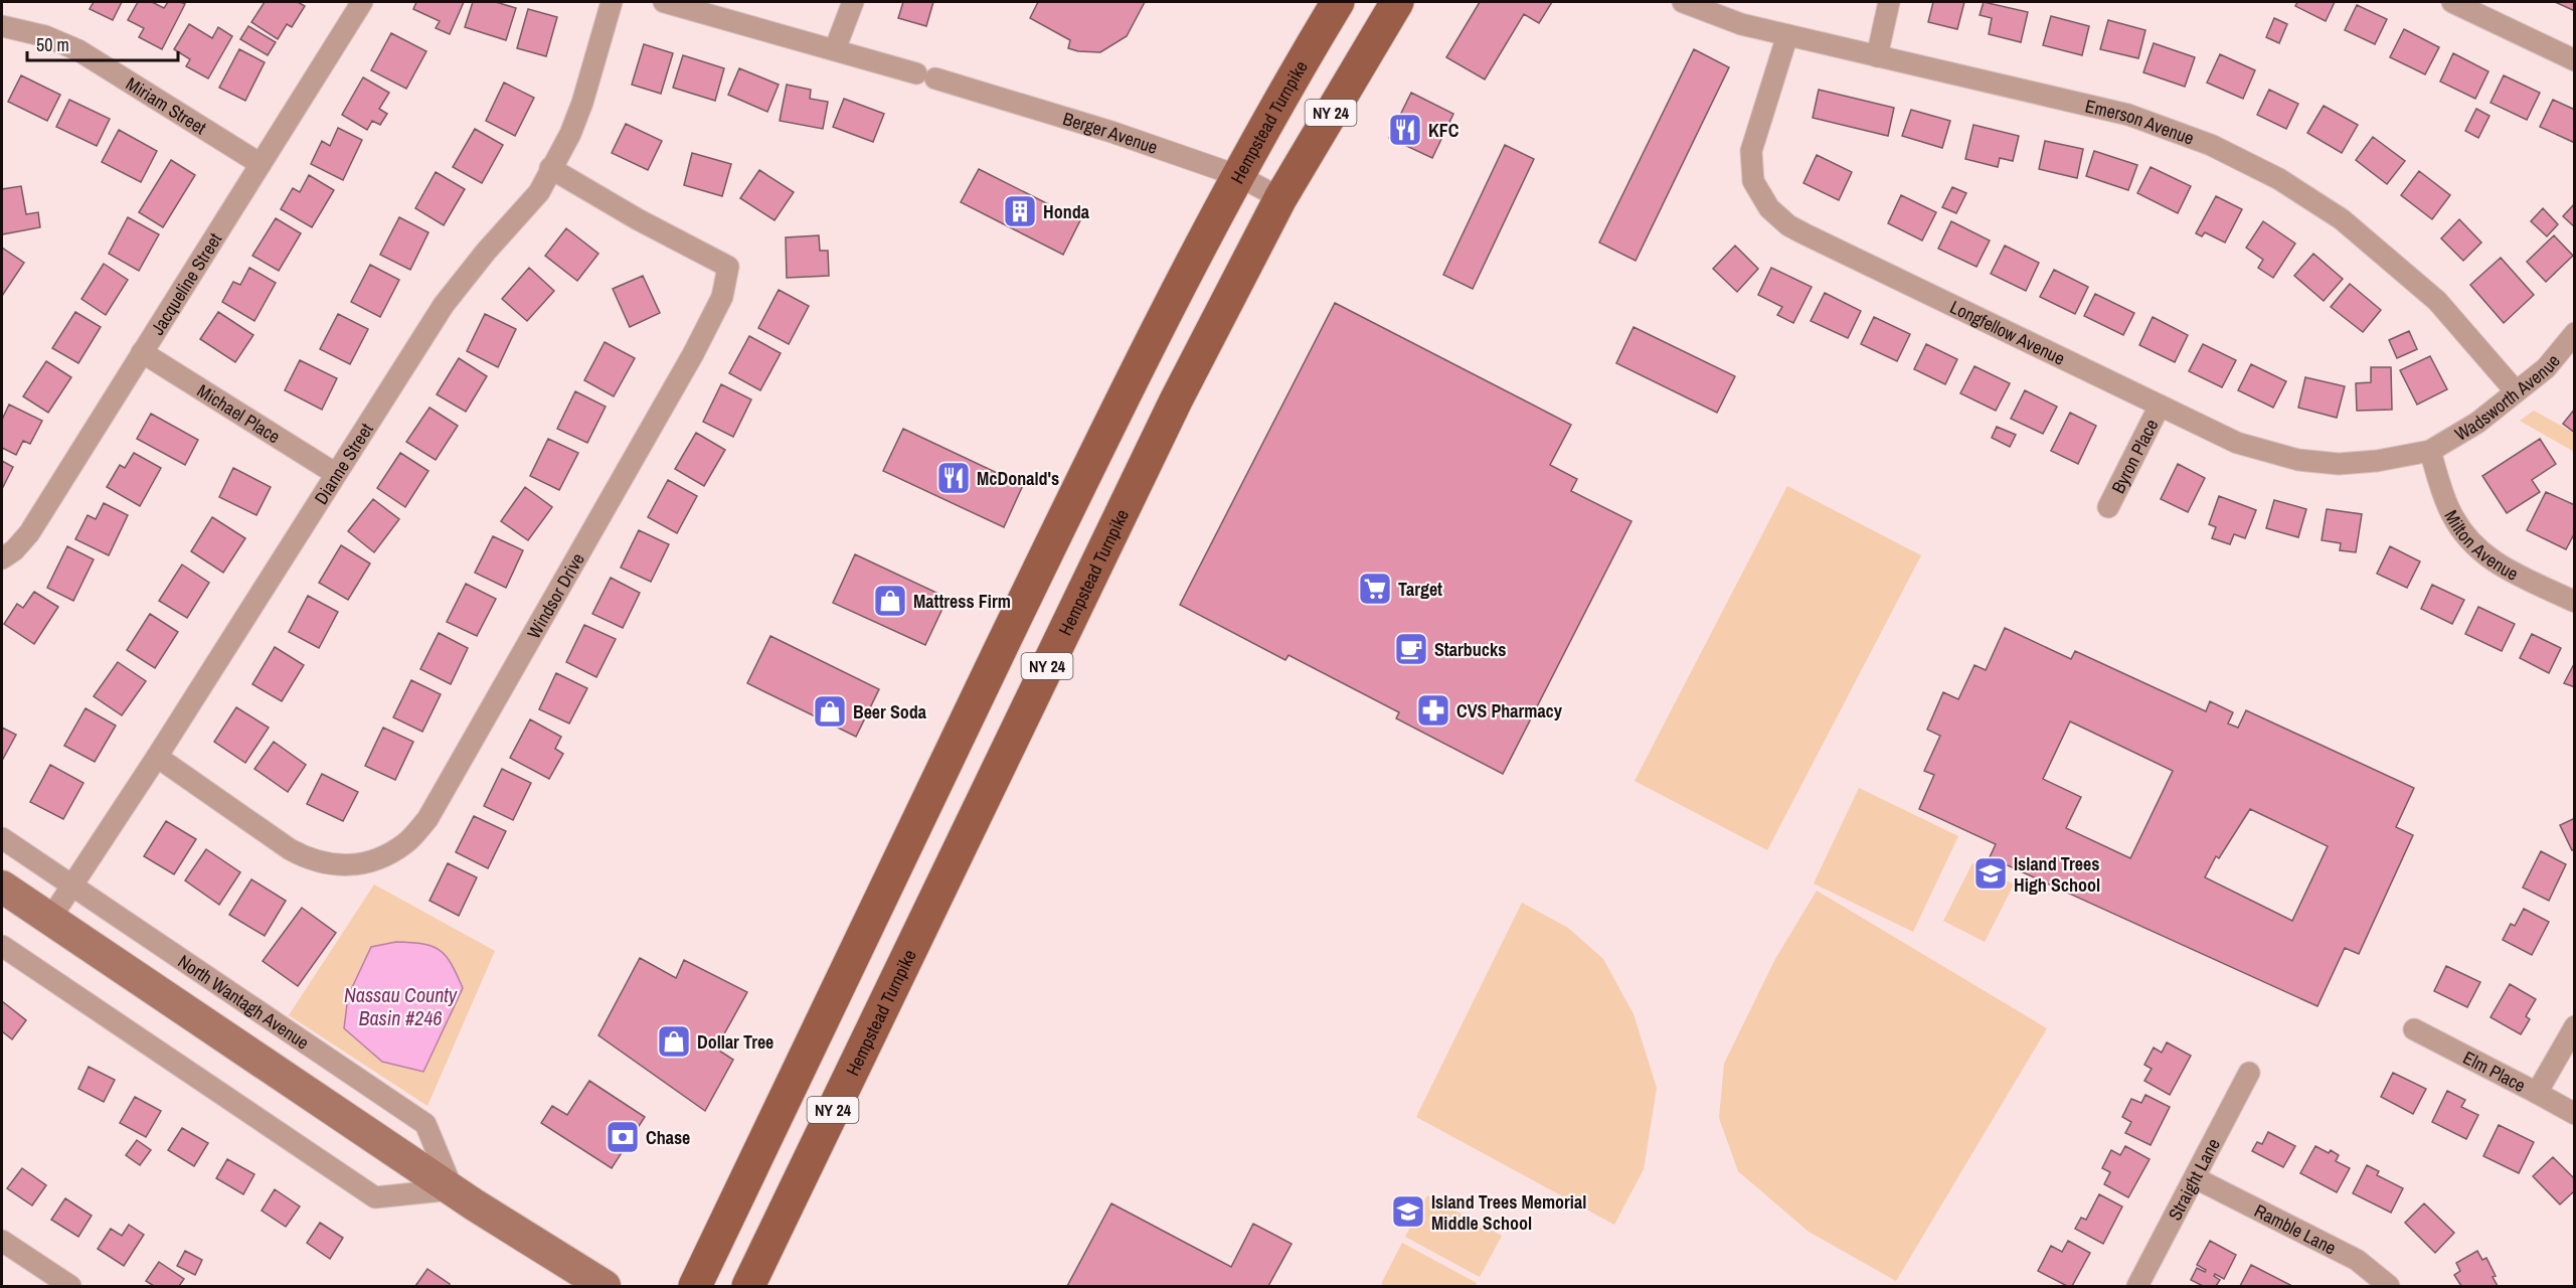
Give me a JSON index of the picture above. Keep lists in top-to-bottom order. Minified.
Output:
{"streets":{"main road":["NY 24","Hempstead Turnpike"],"street":["Miriam Street","Emerson Avenue","Berger Avenue","Jacqueline Street","Longfellow Avenue","Wadsworth Avenue","Michael Place","Byron Place","Dianne Street","Milton Avenue","Windsor Drive","North Wantagh Avenue","Elm Place","Straight Lane","Ramble Lane"]},"crossings":[["Miriam Street","Jacqueline Street"],["Hempstead Turnpike","Berger Avenue"],["Emerson Avenue","Longfellow Avenue"],["Emerson Avenue","Wadsworth Avenue"],["Jacqueline Street","Michael Place"],["Longfellow Avenue","Wadsworth Avenue"],["Longfellow Avenue","Byron Place"],["Longfellow Avenue","Milton Avenue"],["Wadsworth Avenue","Milton Avenue"],["Michael Place","Dianne Street"],["Dianne Street","Windsor Drive"],["Dianne Street","North Wantagh Avenue"],["Straight Lane","Ramble Lane"]],"water":["Nassau County Basin #246"],"places":{"restaurant":["KFC","McDonald's"],"building":["Honda"],"supermarket":["Target"],"shop":["Mattress Firm","Beer Soda","Dollar Tree"],"cafe":["Starbucks"],"pharmacy":["CVS Pharmacy"],"school or university":["Island Trees High School","Island Trees Memorial Middle School"],"bank":["Chase"]},"scale_bar":"50 m"}
